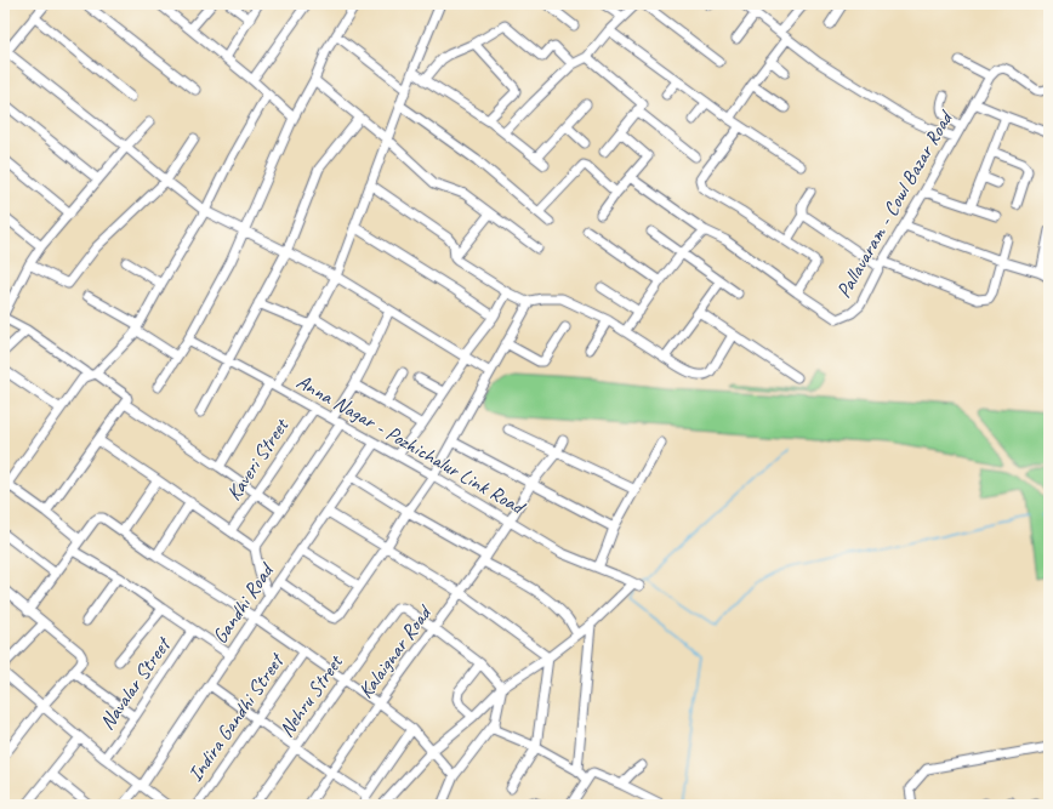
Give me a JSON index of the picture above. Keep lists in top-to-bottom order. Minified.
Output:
{"streets":{"street":["Pallavaram - Cowl Bazar Road","Anna Nagar - Pozhichalur Link Road","Kaveri Street","Gandhi Road","Kalaignar Road","Navalar Street","Nehru Street","Indira Gandhi Street"]},"crossings":[["Anna Nagar - Pozhichalur Link Road","Kaveri Street"],["Anna Nagar - Pozhichalur Link Road","Gandhi Road"],["Anna Nagar - Pozhichalur Link Road","Kalaignar Road"],["Kalaignar Road","Nehru Street"]]}
